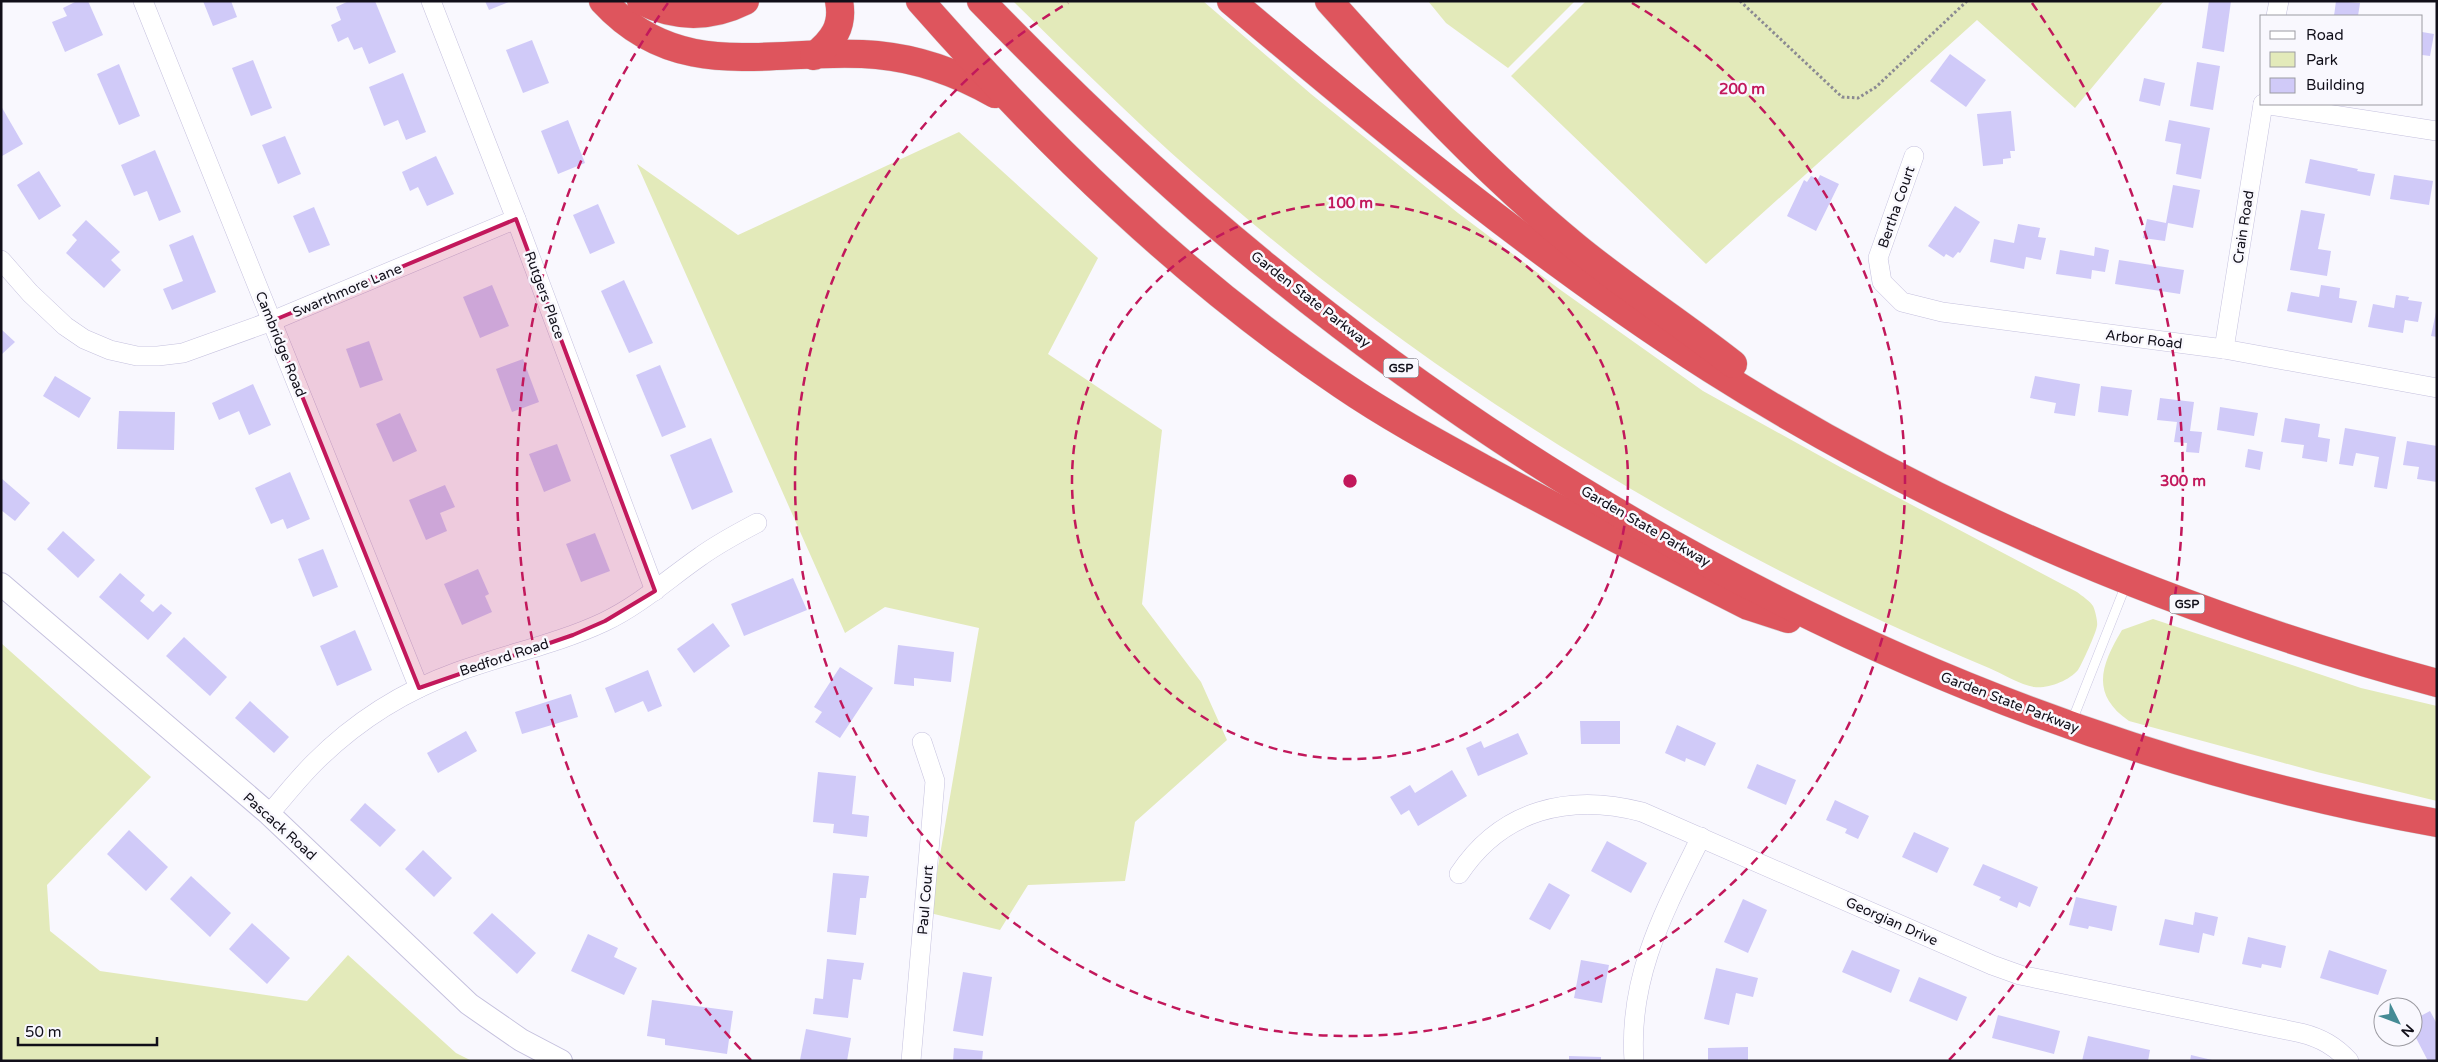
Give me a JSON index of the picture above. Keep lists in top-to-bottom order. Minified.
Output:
{"streets":{"highway":["Garden State Parkway","GSP"],"street":["Bertha Court","Crain Road","Swarthmore Lane","Rutgers Place","Arbor Road","Cambridge Road","Bedford Road","Pascack Road","Paul Court","Georgian Drive"]},"crossings":[["Bertha Court","Arbor Road"],["Crain Road","Arbor Road"],["Swarthmore Lane","Rutgers Place"],["Swarthmore Lane","Cambridge Road"],["Rutgers Place","Bedford Road"],["Cambridge Road","Bedford Road"],["Bedford Road","Pascack Road"]],"legend":["Road","Park","Building"],"scale_bar":"50 m","north":"bottom right","rings":["200 m","100 m","300 m"]}
